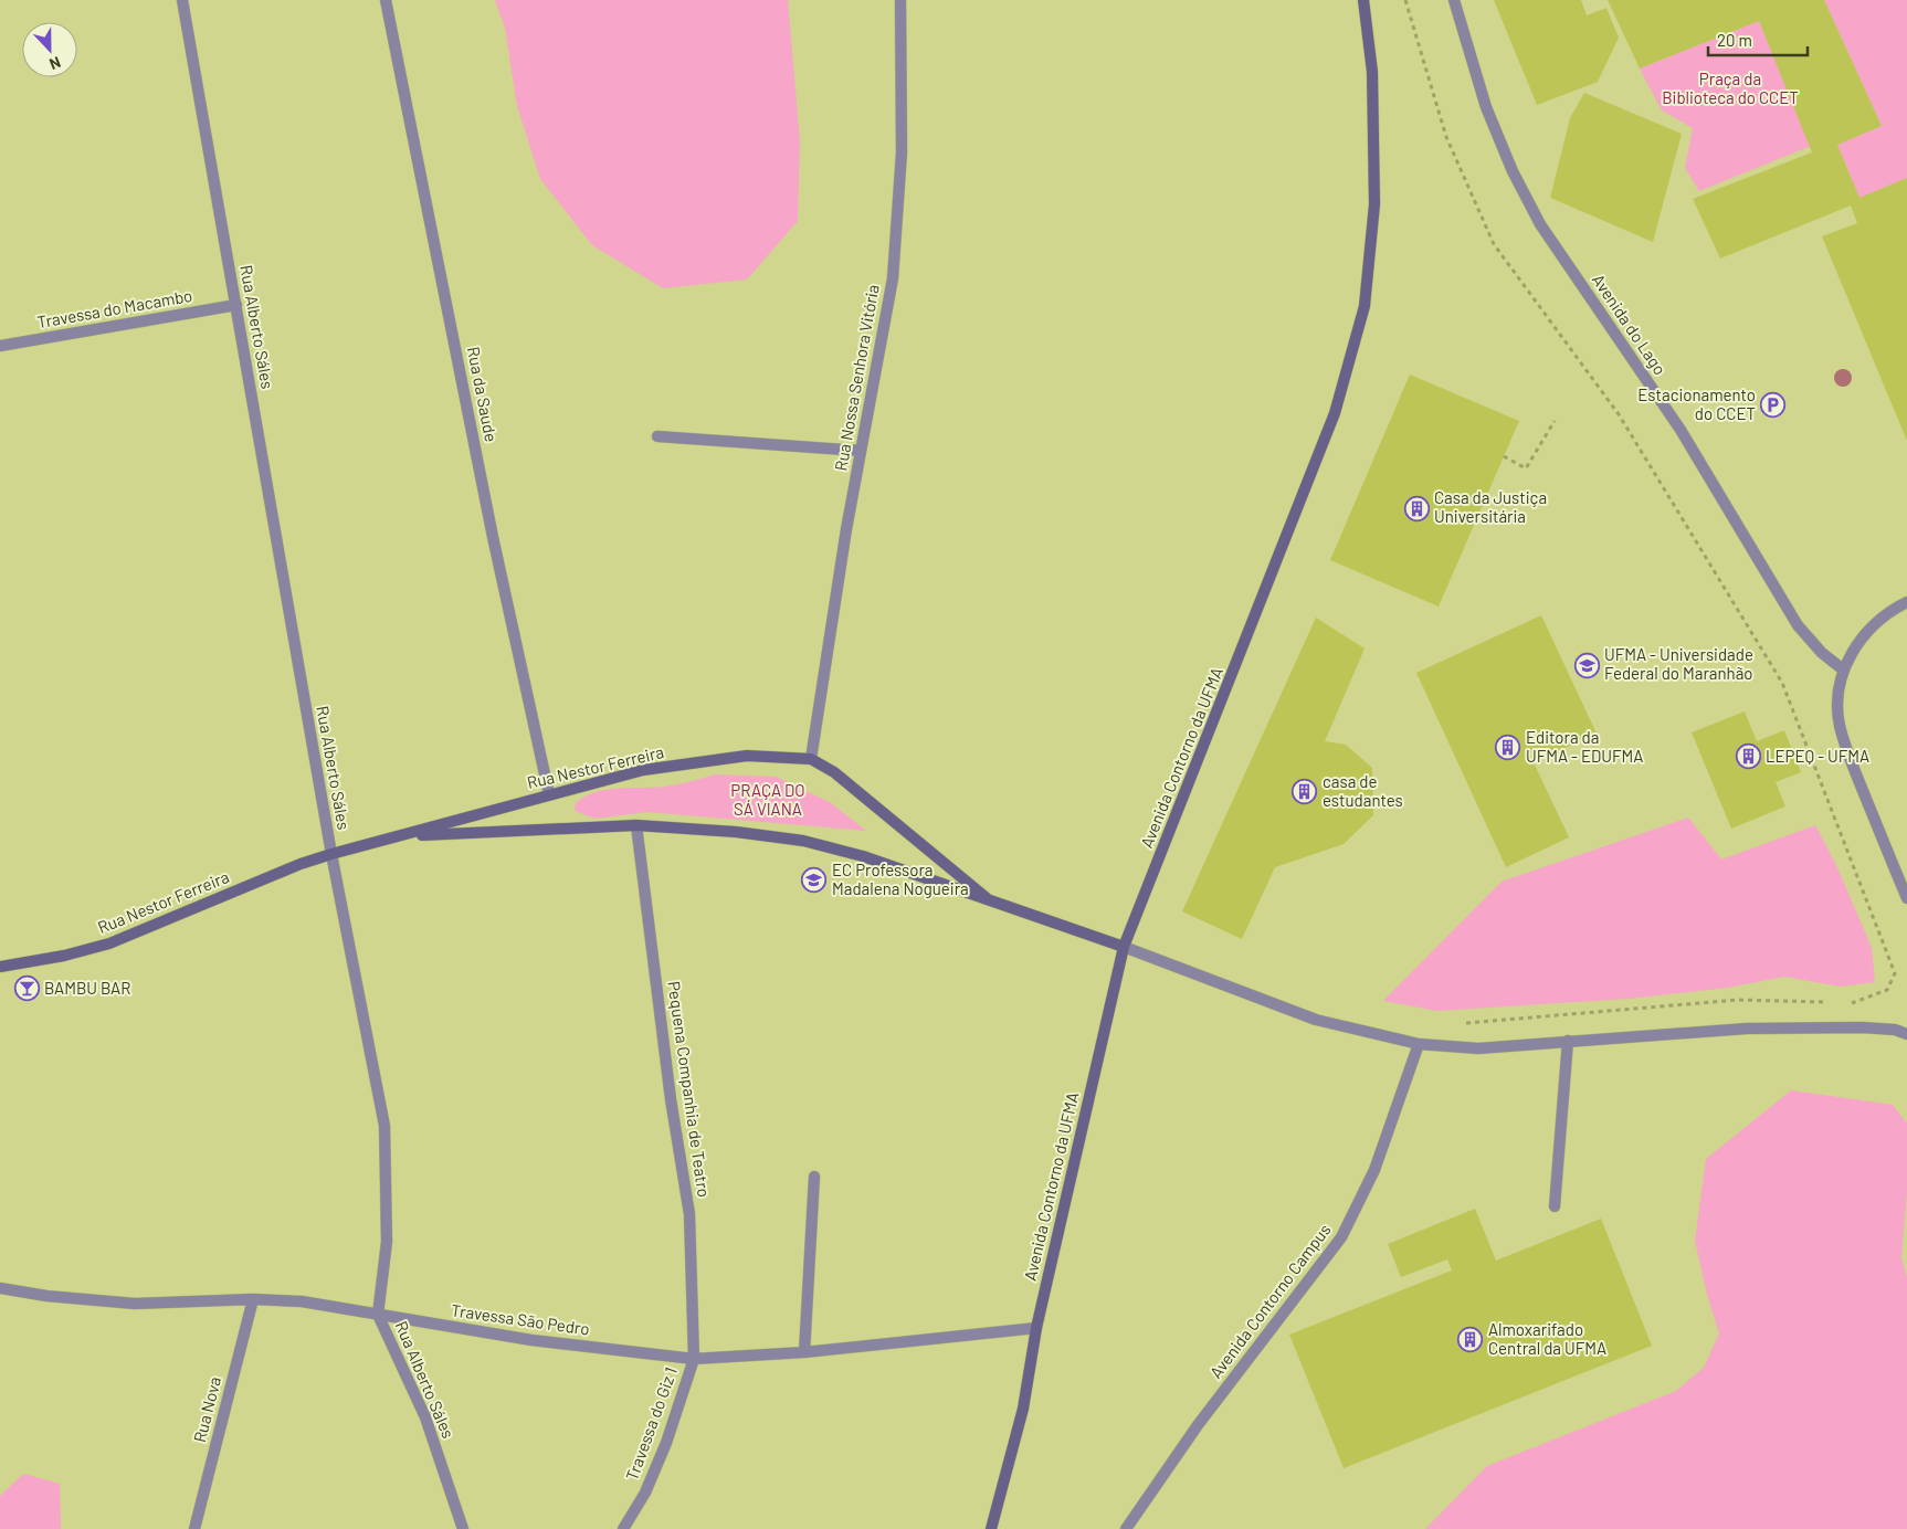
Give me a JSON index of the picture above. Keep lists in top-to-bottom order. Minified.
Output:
{"streets":{"street":["Travessa do Macambo","Avenida do Lago","Rua Alberto Sáles","Rua Nossa Senhora Vitória","Rua da Saude","Avenida Contorno da UFMA","Rua Nestor Ferreira","Pequena Companhia de Teatro","Avenida Contorno Campus","Travessa São Pedro","Rua Nova","Travessa do Giz 1"]},"crossings":[["Travessa do Macambo","Rua Alberto Sáles"],["Rua Alberto Sáles","Rua Nestor Ferreira"],["Rua Alberto Sáles","Travessa São Pedro"],["Rua Nossa Senhora Vitória","Rua Nestor Ferreira"],["Rua da Saude","Rua Nestor Ferreira"],["Avenida Contorno da UFMA","Rua Nestor Ferreira"],["Avenida Contorno da UFMA","Travessa São Pedro"],["Rua Nestor Ferreira","Pequena Companhia de Teatro"],["Pequena Companhia de Teatro","Travessa São Pedro"],["Pequena Companhia de Teatro","Travessa do Giz 1"],["Travessa São Pedro","Rua Nova"],["Travessa São Pedro","Travessa do Giz 1"]],"parks":["Praça da Biblioteca do CCET","PRAÇA DO SÁ VIANA"],"places":{"parking":["Estacionamento do CCET"],"building":["Casa da Justiça Universitária","Editora da UFMA - EDUFMA","LEPEQ - UFMA","casa de estudantes","Almoxarifado Central da UFMA"],"school or university":["UFMA - Universidade Federal do Maranhão","EC Professora Madalena Nogueira"],"bar":["BAMBU BAR"]},"scale_bar":"20 m","north":"bottom"}
